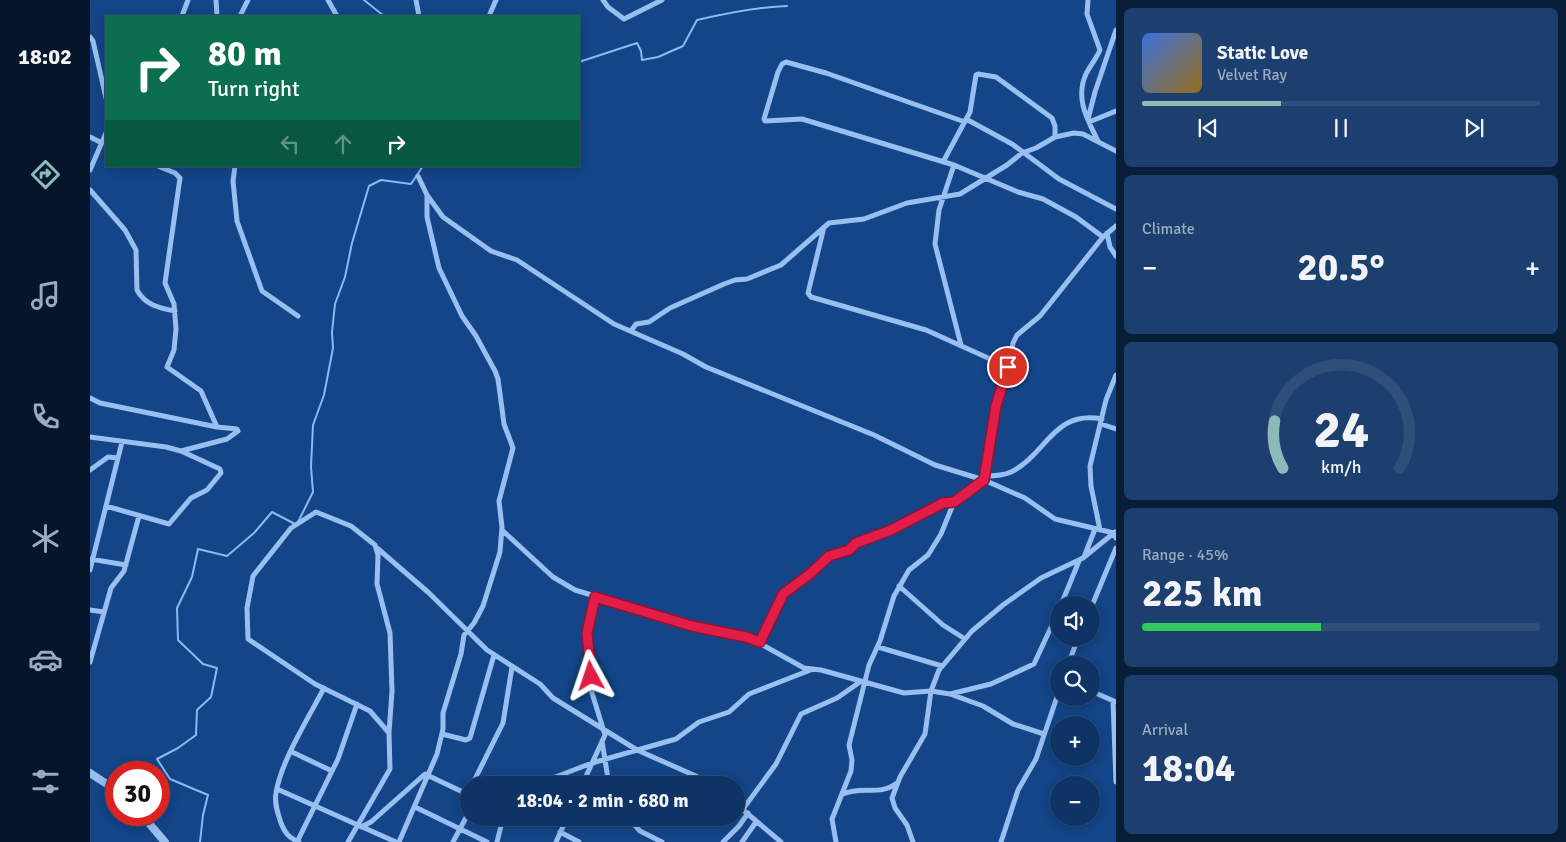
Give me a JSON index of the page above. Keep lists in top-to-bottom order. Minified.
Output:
{"page":{"tabs":"18:02","turn":["80 m","Turn right"],"song":["Static Love","Velvet Ray"],"tile":["Climate",["Range · 45%","225 km"],["Arrival","18:04"]],"heat":["−","20.5°","+"],"map_buttons":["+","−"],"limit":"30","trip":"18:04 · 2 min · 680 m","gauge":["24","km/h"]}}
